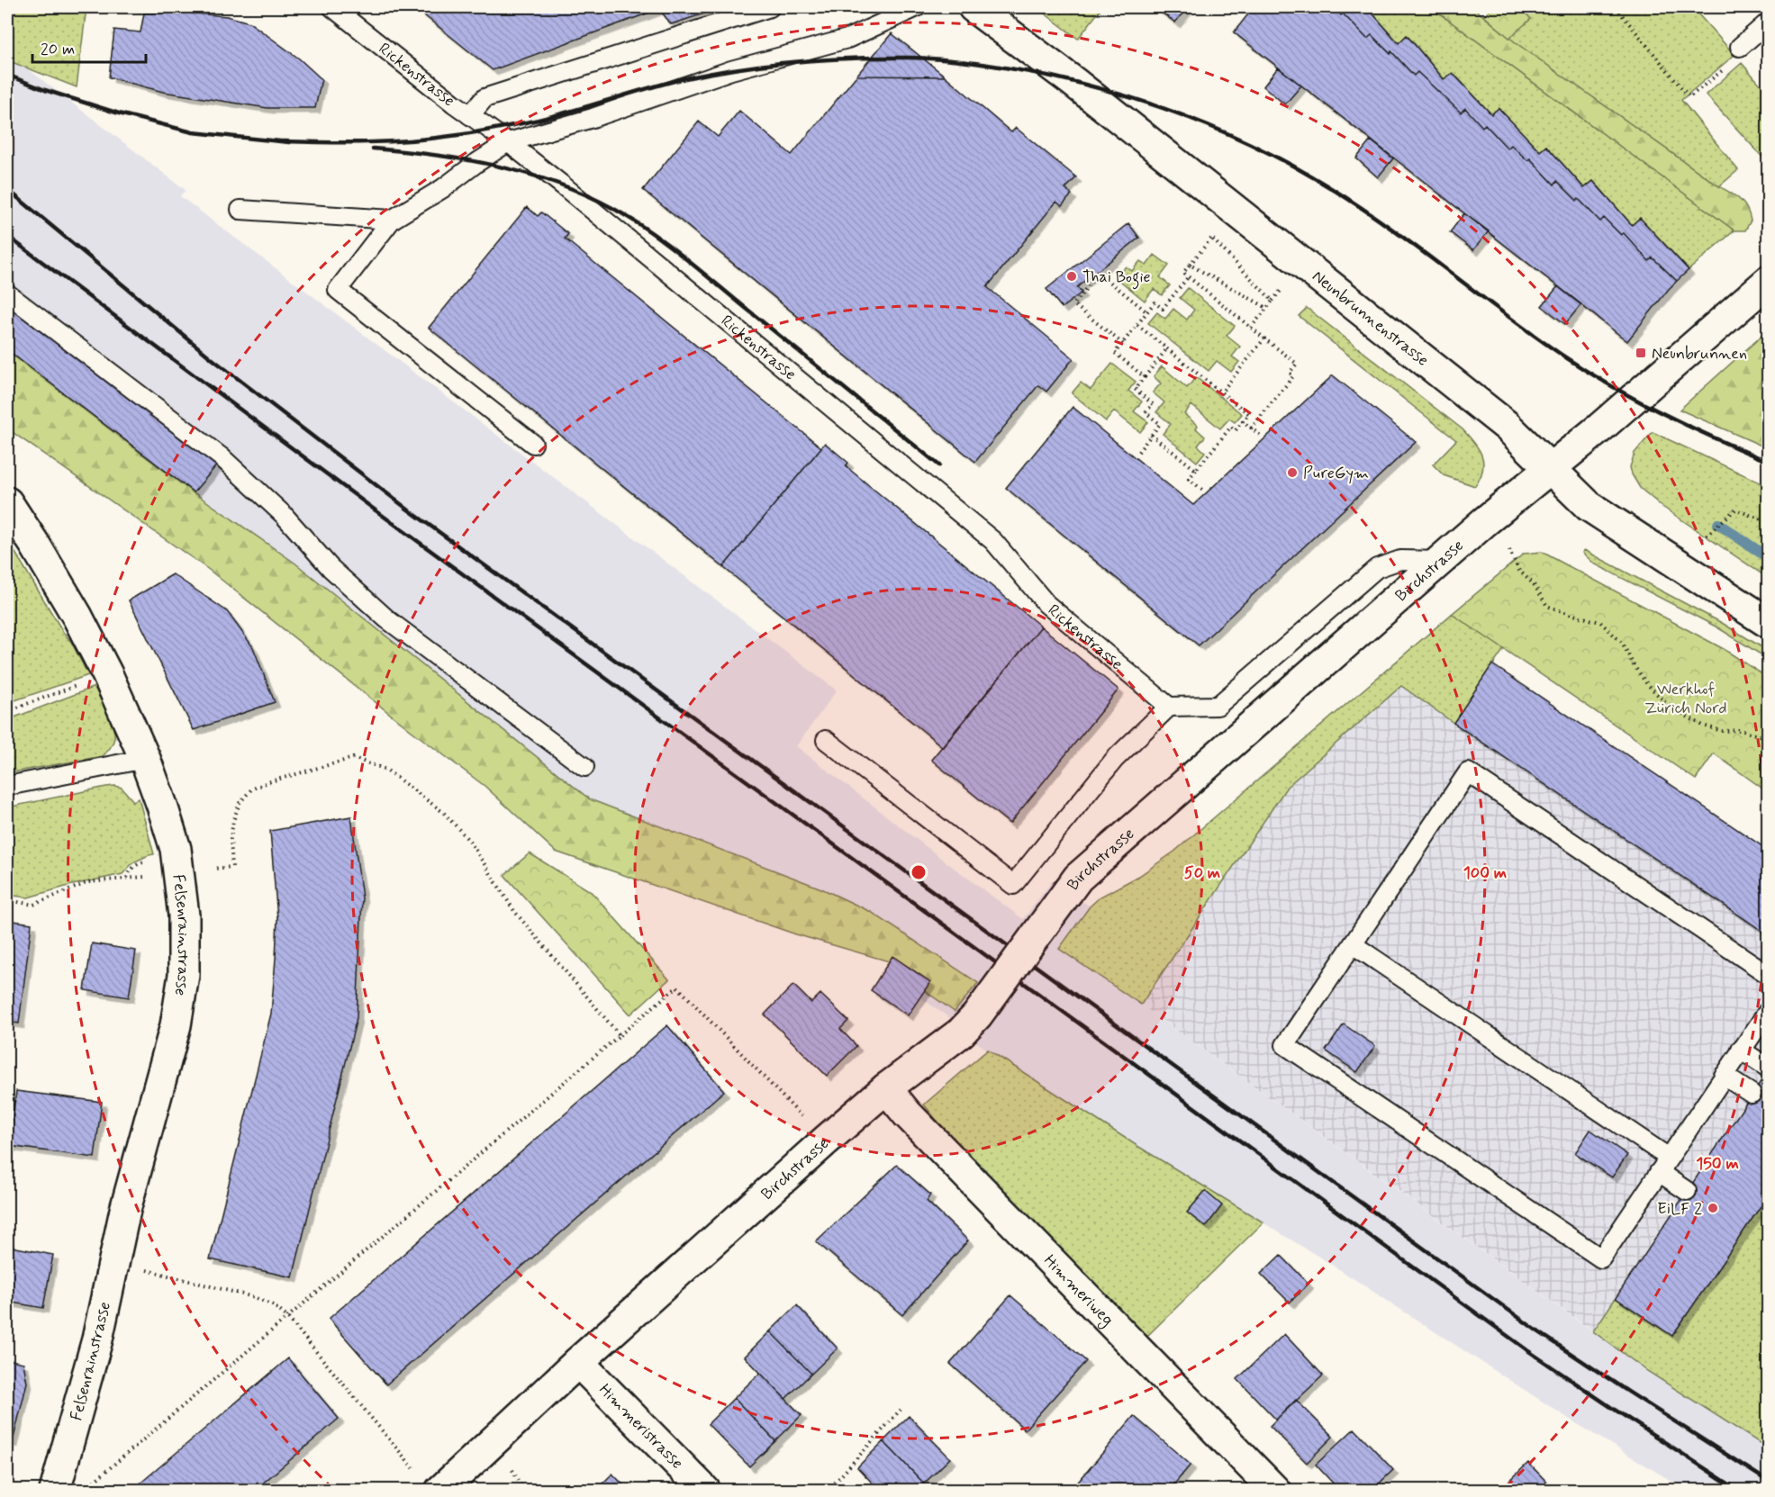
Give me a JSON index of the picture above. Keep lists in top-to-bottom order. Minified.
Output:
{"streets":{"street":["Neunbrunnenstrasse","Birchstrasse","Felsenrainstrasse","Himmeriweg","Himmeristrasse"],"lane":["Rickenstrasse"]},"crossings":[["Neunbrunnenstrasse","Birchstrasse"],["Birchstrasse","Himmeriweg"],["Birchstrasse","Himmeristrasse"]],"parks":["Werkhof Zürich Nord"],"places":{"other":["Thai Bogie","PureGym","EiLF 2"],"transit":["Neunbrunnen"]},"scale_bar":"20 m","rings":["50 m","100 m","150 m"]}
